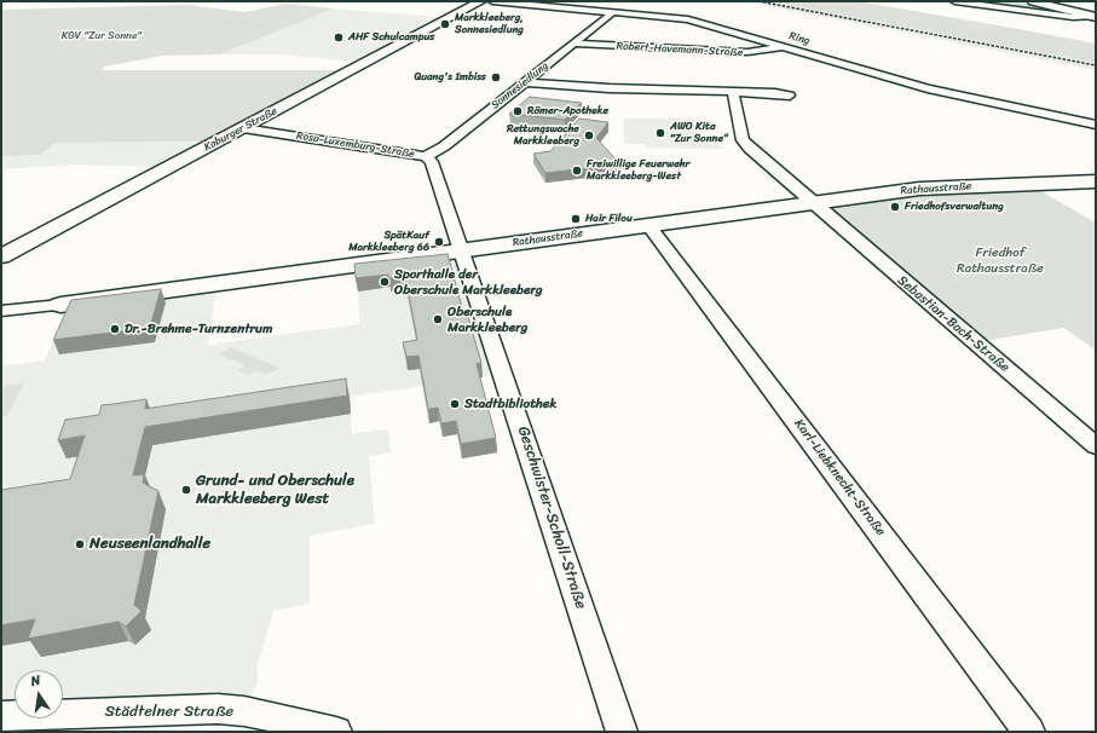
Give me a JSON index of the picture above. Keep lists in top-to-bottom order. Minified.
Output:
{"streets":{"street":["Ring","Robert-Havemann-Straße","Sonnesiedlung","Koburger Straße","Rosa-Luxemburg-Straße","Rathausstraße","Sebastian-Bach-Straße","Karl-Liebknecht-Straße","Geschwister-Scholl-Straße","Städtelner Straße"]},"crossings":[["Ring","Robert-Havemann-Straße"],["Ring","Sonnesiedlung"],["Robert-Havemann-Straße","Sonnesiedlung"],["Sonnesiedlung","Rosa-Luxemburg-Straße"],["Koburger Straße","Rosa-Luxemburg-Straße"],["Rosa-Luxemburg-Straße","Rathausstraße"],["Rosa-Luxemburg-Straße","Geschwister-Scholl-Straße"],["Rathausstraße","Sebastian-Bach-Straße"],["Rathausstraße","Karl-Liebknecht-Straße"],["Rathausstraße","Geschwister-Scholl-Straße"]],"parks":["KGV \"Zur Sonne\"","Friedhof Rathausstraße"],"places":["Markkleeberg, Sonnesiedlung","AHF Schulcampus","Quang's Imbiss","Römer-Apotheke","AWO Kita \"Zur Sonne“","Rettungswache Markkleeberg","Freiwillige Feuerwehr Markkleeberg-West","Friedhofsverwaltung","Hair Filou","SpätKauf Markkleeberg 66","Sporthalle der Oberschule Markkleeberg","Oberschule Markkleeberg","Dr.-Brehme-Turnzentrum","Stadtbibliothek","Grund- und Oberschule Markkleeberg West","Neuseenlandhalle"],"north":"top"}
